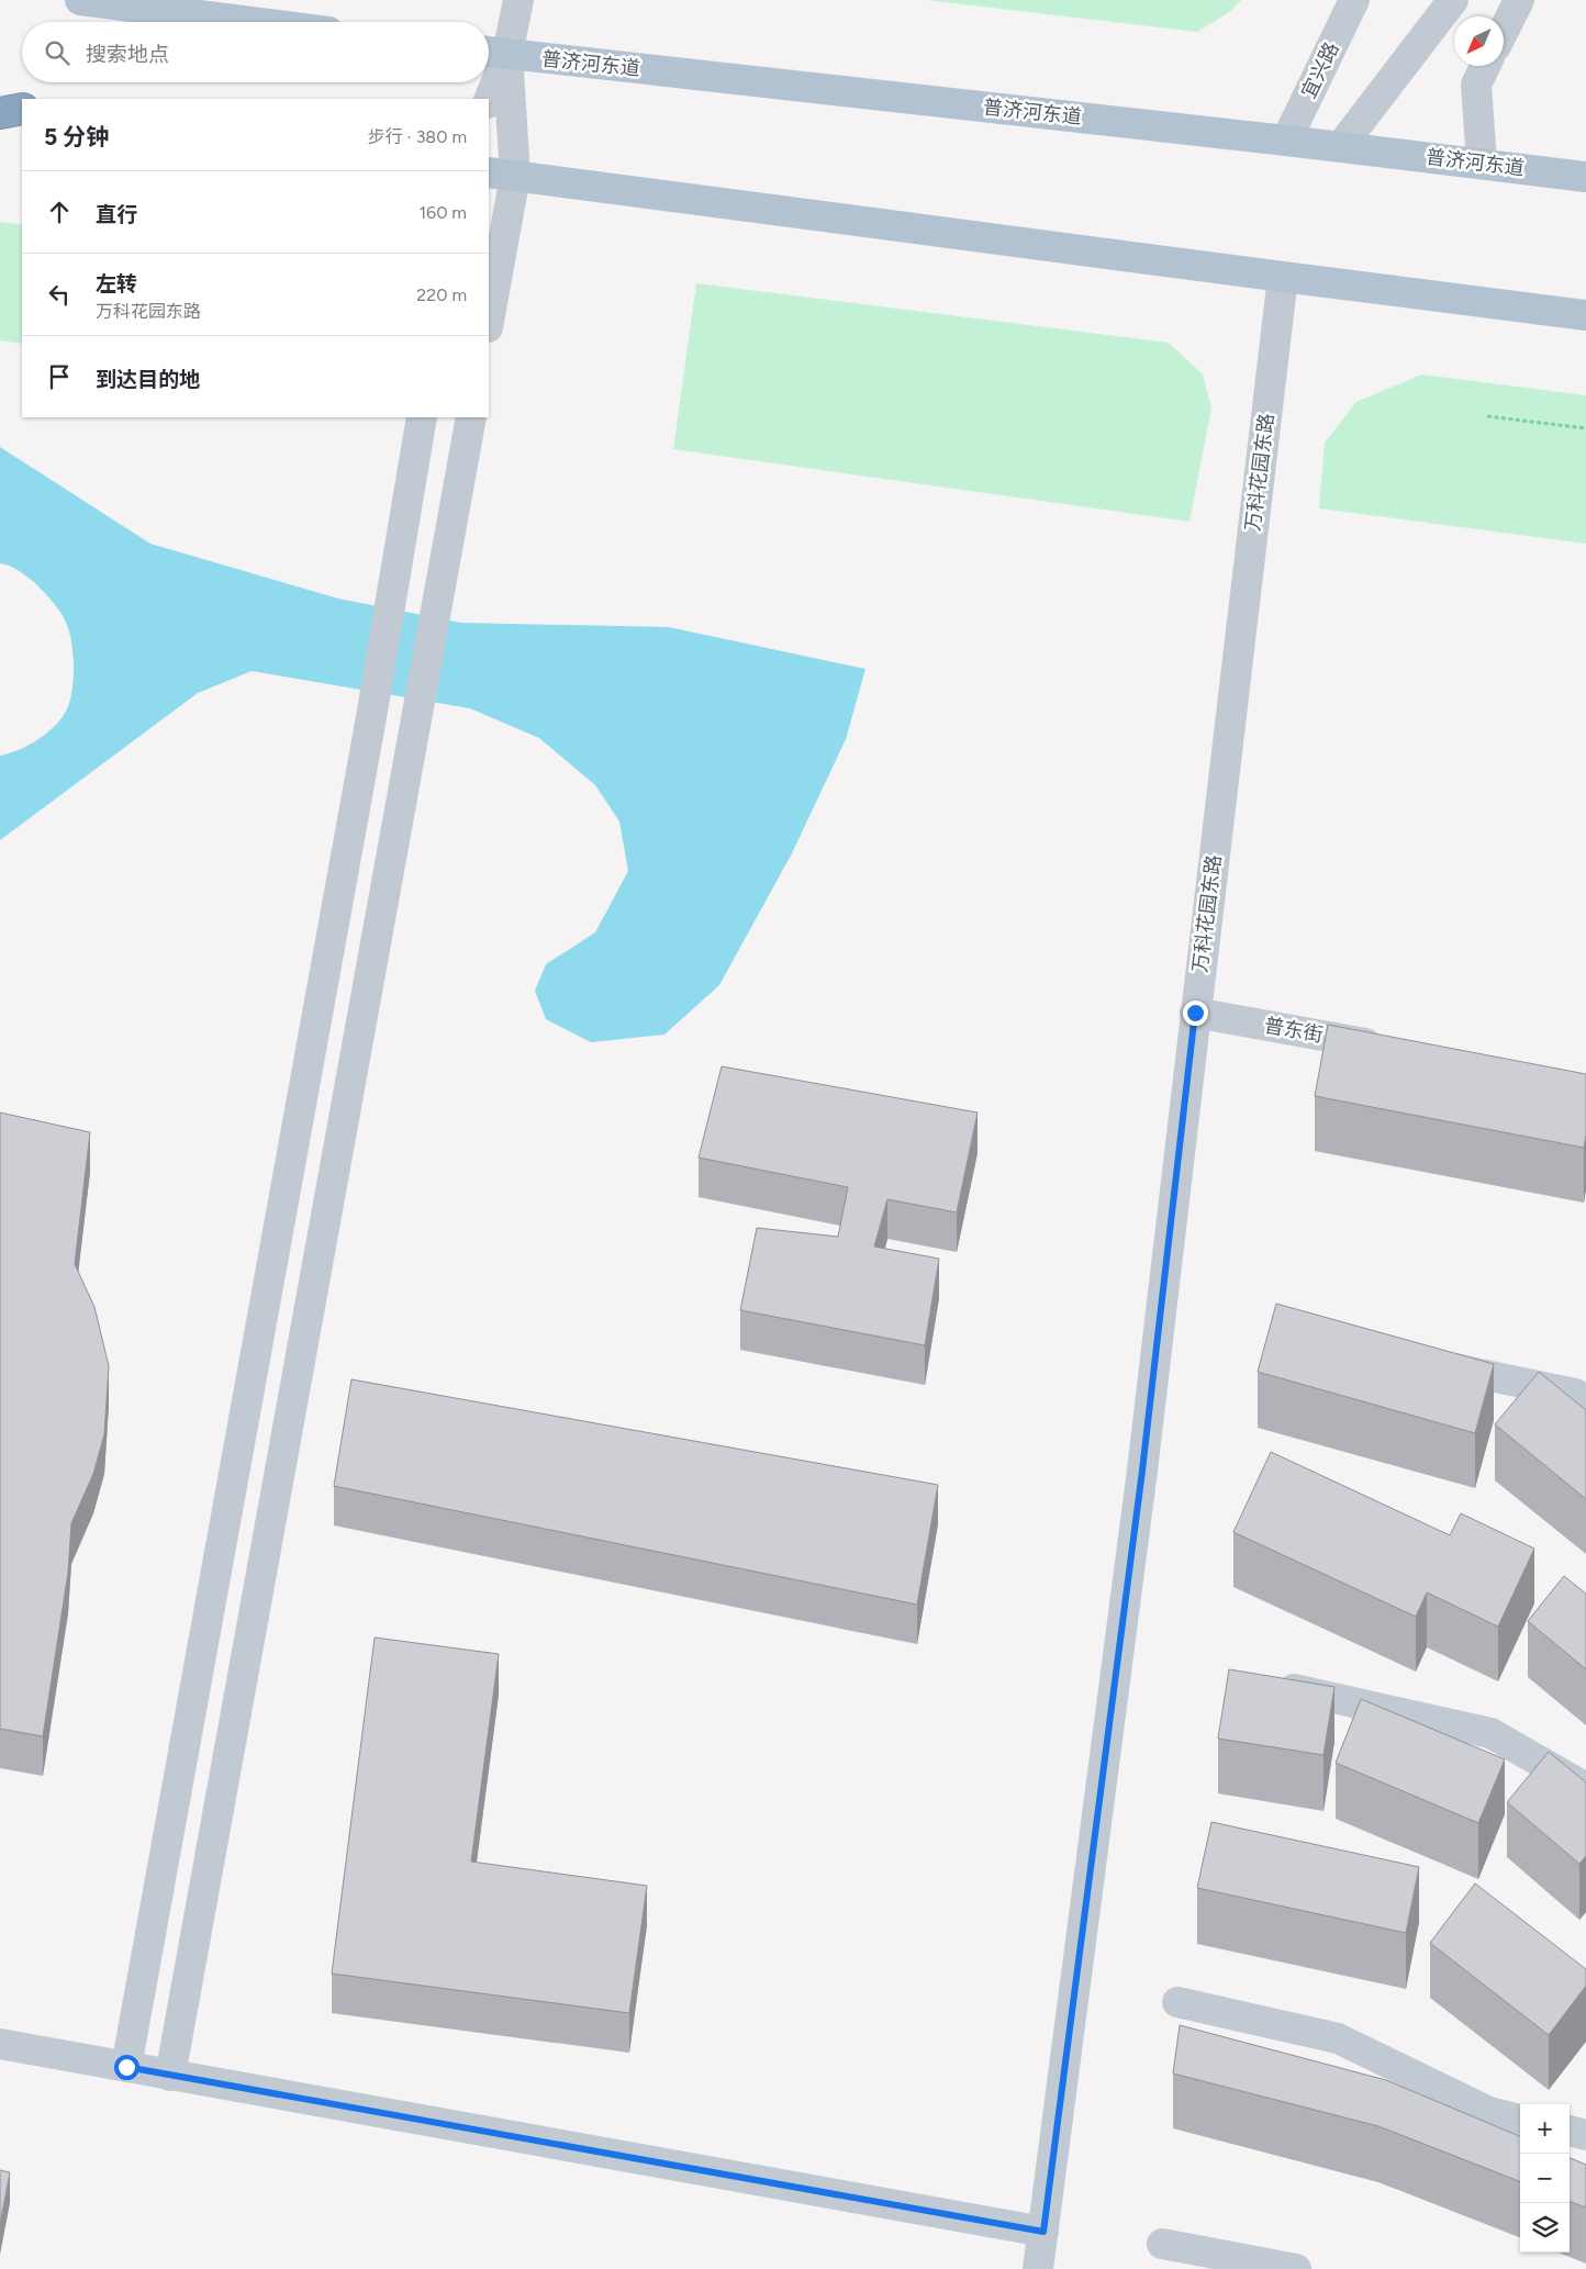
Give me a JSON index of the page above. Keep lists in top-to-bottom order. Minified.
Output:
{"streets":{"main road":["普济河东道"],"street":["宜兴路","万科花园东路","普东街"]},"crossings":[["普济河东道","宜兴路"],["万科花园东路","普东街"]],"north":"bottom left","page":{"search":"搜索地点","heading":["5 分钟","步行 · 380 m"],"list":[["直行","160 m"],["左转","万科花园东路","220 m"],"到达目的地"],"map_buttons":["+","−"]}}
